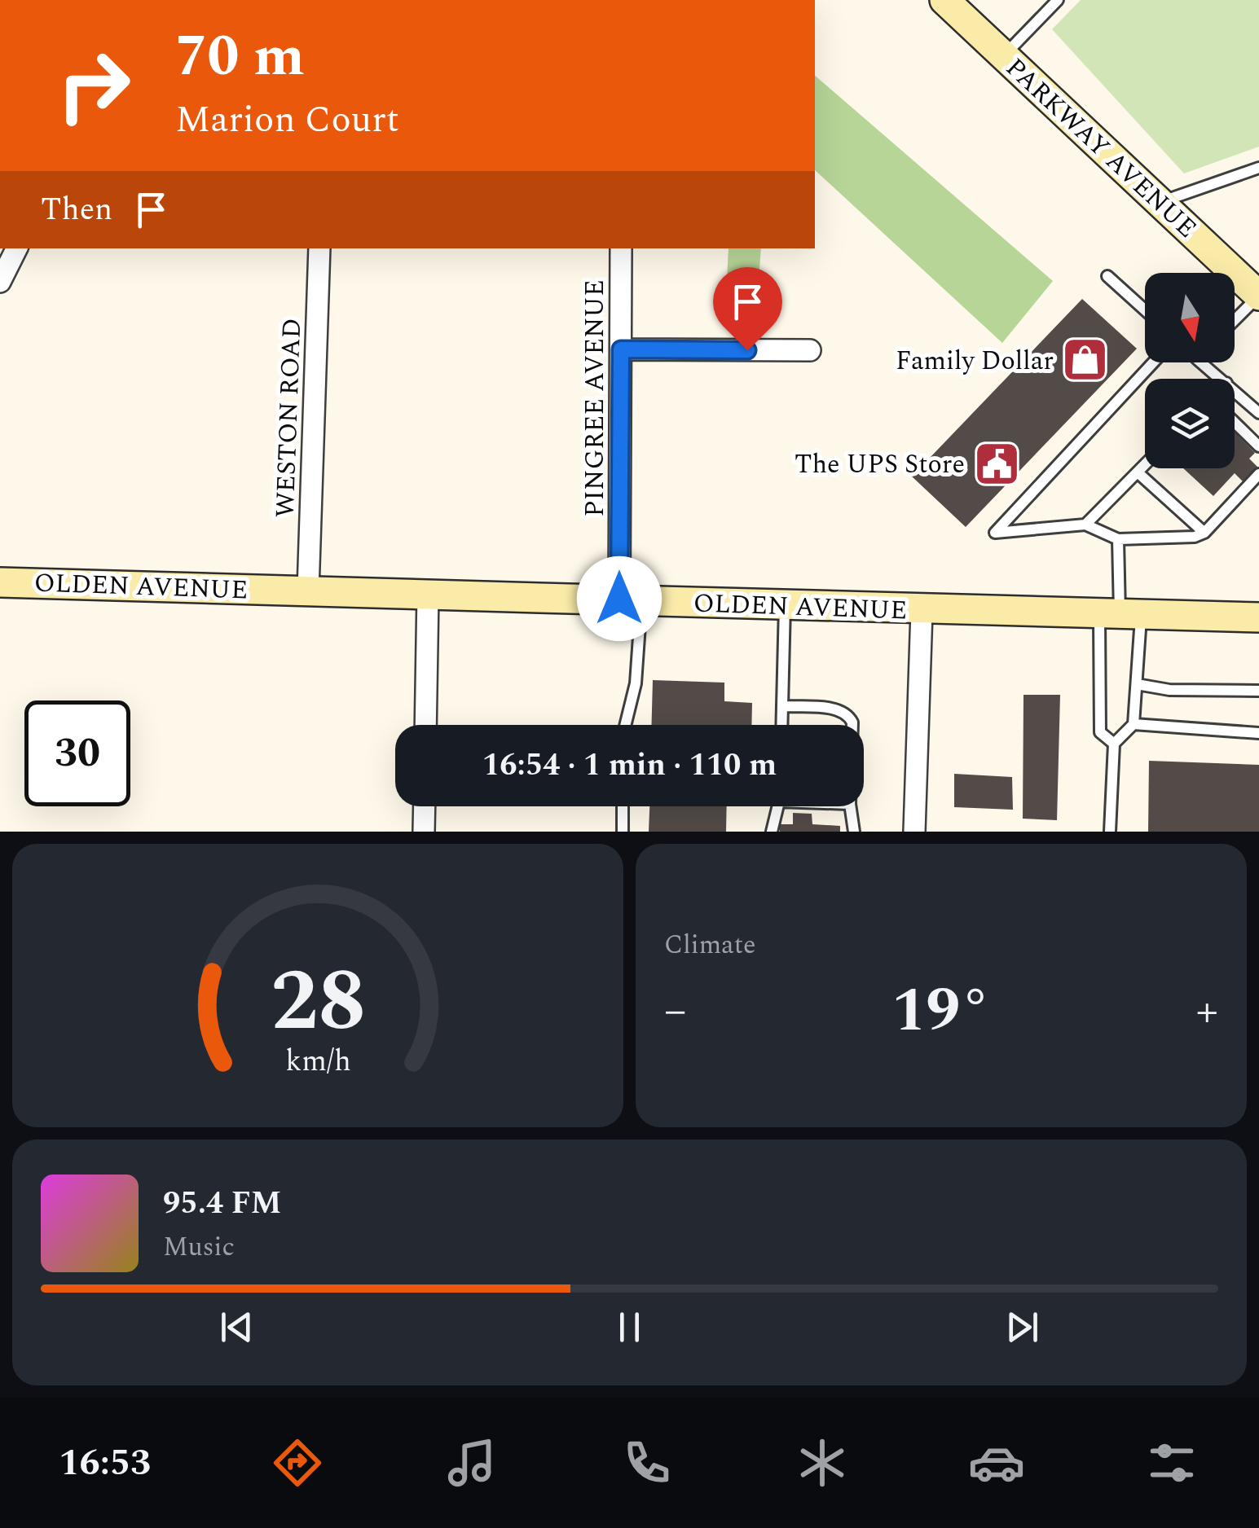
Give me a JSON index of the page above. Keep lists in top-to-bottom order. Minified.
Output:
{"streets":{"main road":["PARKWAY AVENUE","OLDEN AVENUE"],"street":["PINGREE AVENUE","WESTON ROAD"]},"crossings":[["PINGREE AVENUE","OLDEN AVENUE"],["WESTON ROAD","OLDEN AVENUE"]],"places":{"shop":["Family Dollar"],"public building":["The UPS Store"]},"north":"bottom","page":{"turn":["70 m","Marion Court"],"then":"Then","limit":"30","trip":"16:54 · 1 min · 110 m","tile":"Climate","heat":["−","19°","+"],"song":["95.4 FM","Music"],"tabs":"16:53","gauge":["28","km/h"]}}
